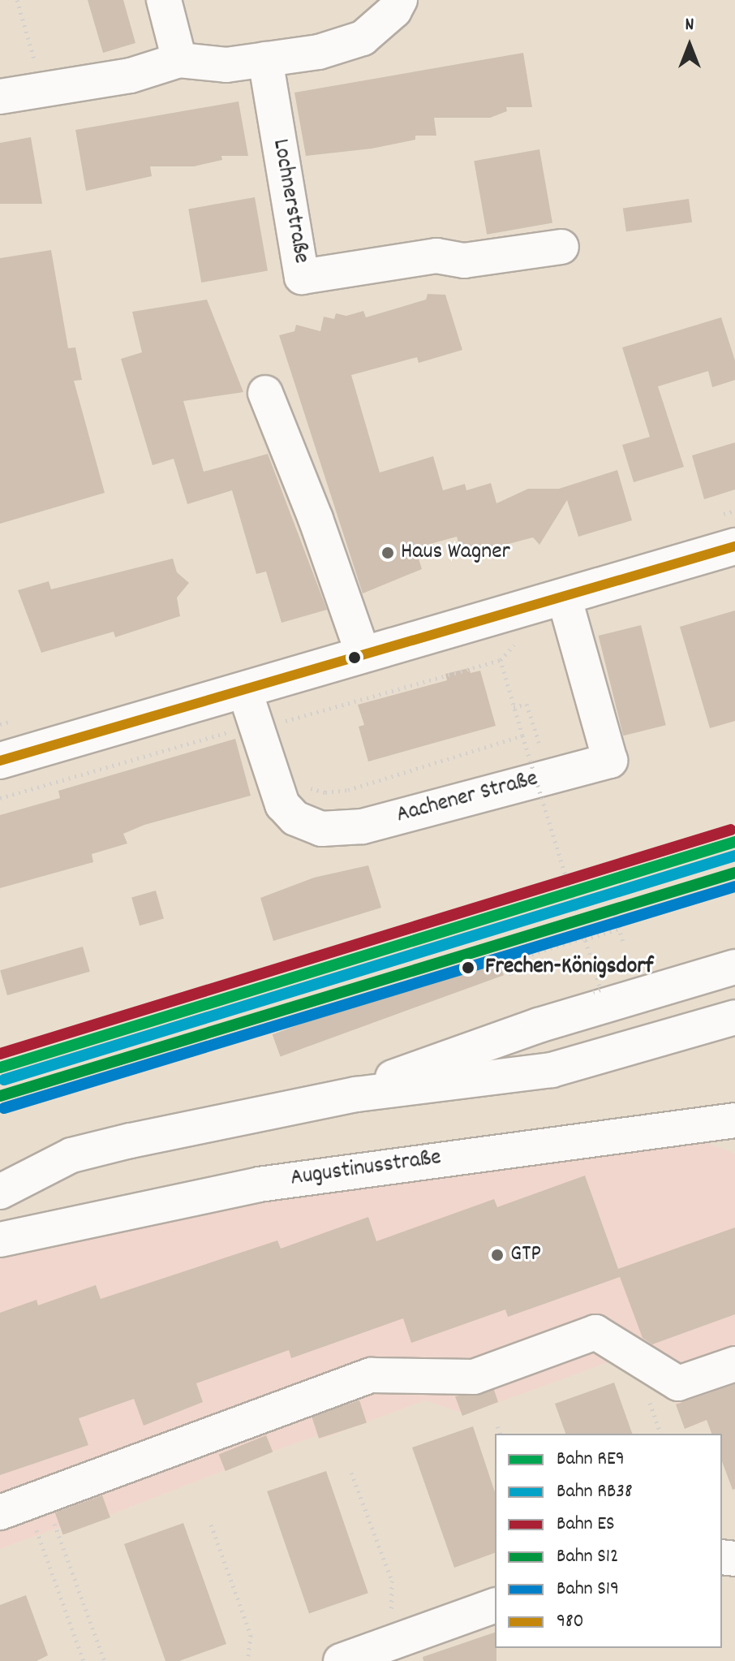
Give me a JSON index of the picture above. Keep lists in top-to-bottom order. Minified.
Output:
{"streets":{"street":["Lochnerstraße","Aachener Straße","Augustinusstraße"]},"places":["Haus Wagner","Frechen-Königsdorf","GTP"],"lines":["transit line 980","rail line ES","rail line RE9","rail line RB38","rail line S12","rail line S19"],"legend":["Bahn RE9","Bahn RB38","Bahn ES","Bahn S12","Bahn S19","980"],"north":"top"}
